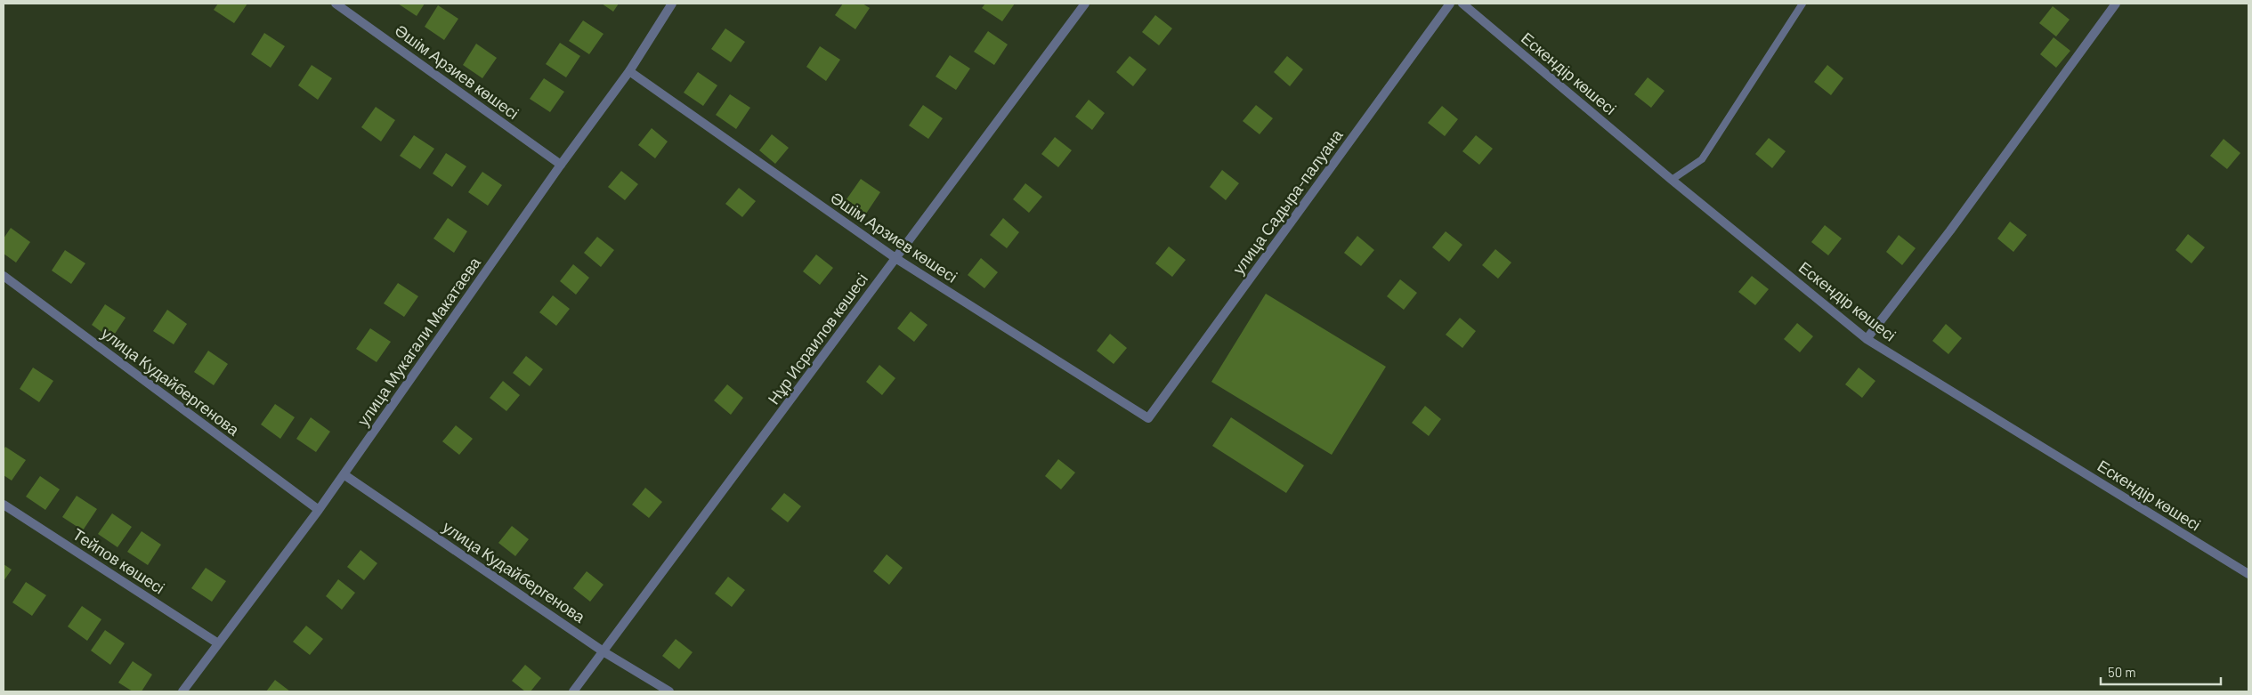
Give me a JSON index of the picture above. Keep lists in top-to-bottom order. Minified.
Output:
{"streets":{"street":["Әшім Арзиев көшесі","Ескендір көшесі","улица Садыра-палуана","Нұр Исраилов көшесі","улица Мукагали Макатаева","улица Кудайбергенова","Тейпов көшесі"]},"crossings":[["Әшім Арзиев көшесі","улица Садыра-палуана"],["Әшім Арзиев көшесі","Нұр Исраилов көшесі"],["Әшім Арзиев көшесі","улица Мукагали Макатаева"],["Нұр Исраилов көшесі","улица Кудайбергенова"],["улица Мукагали Макатаева","улица Кудайбергенова"],["улица Мукагали Макатаева","Тейпов көшесі"]],"scale_bar":"50 m"}
